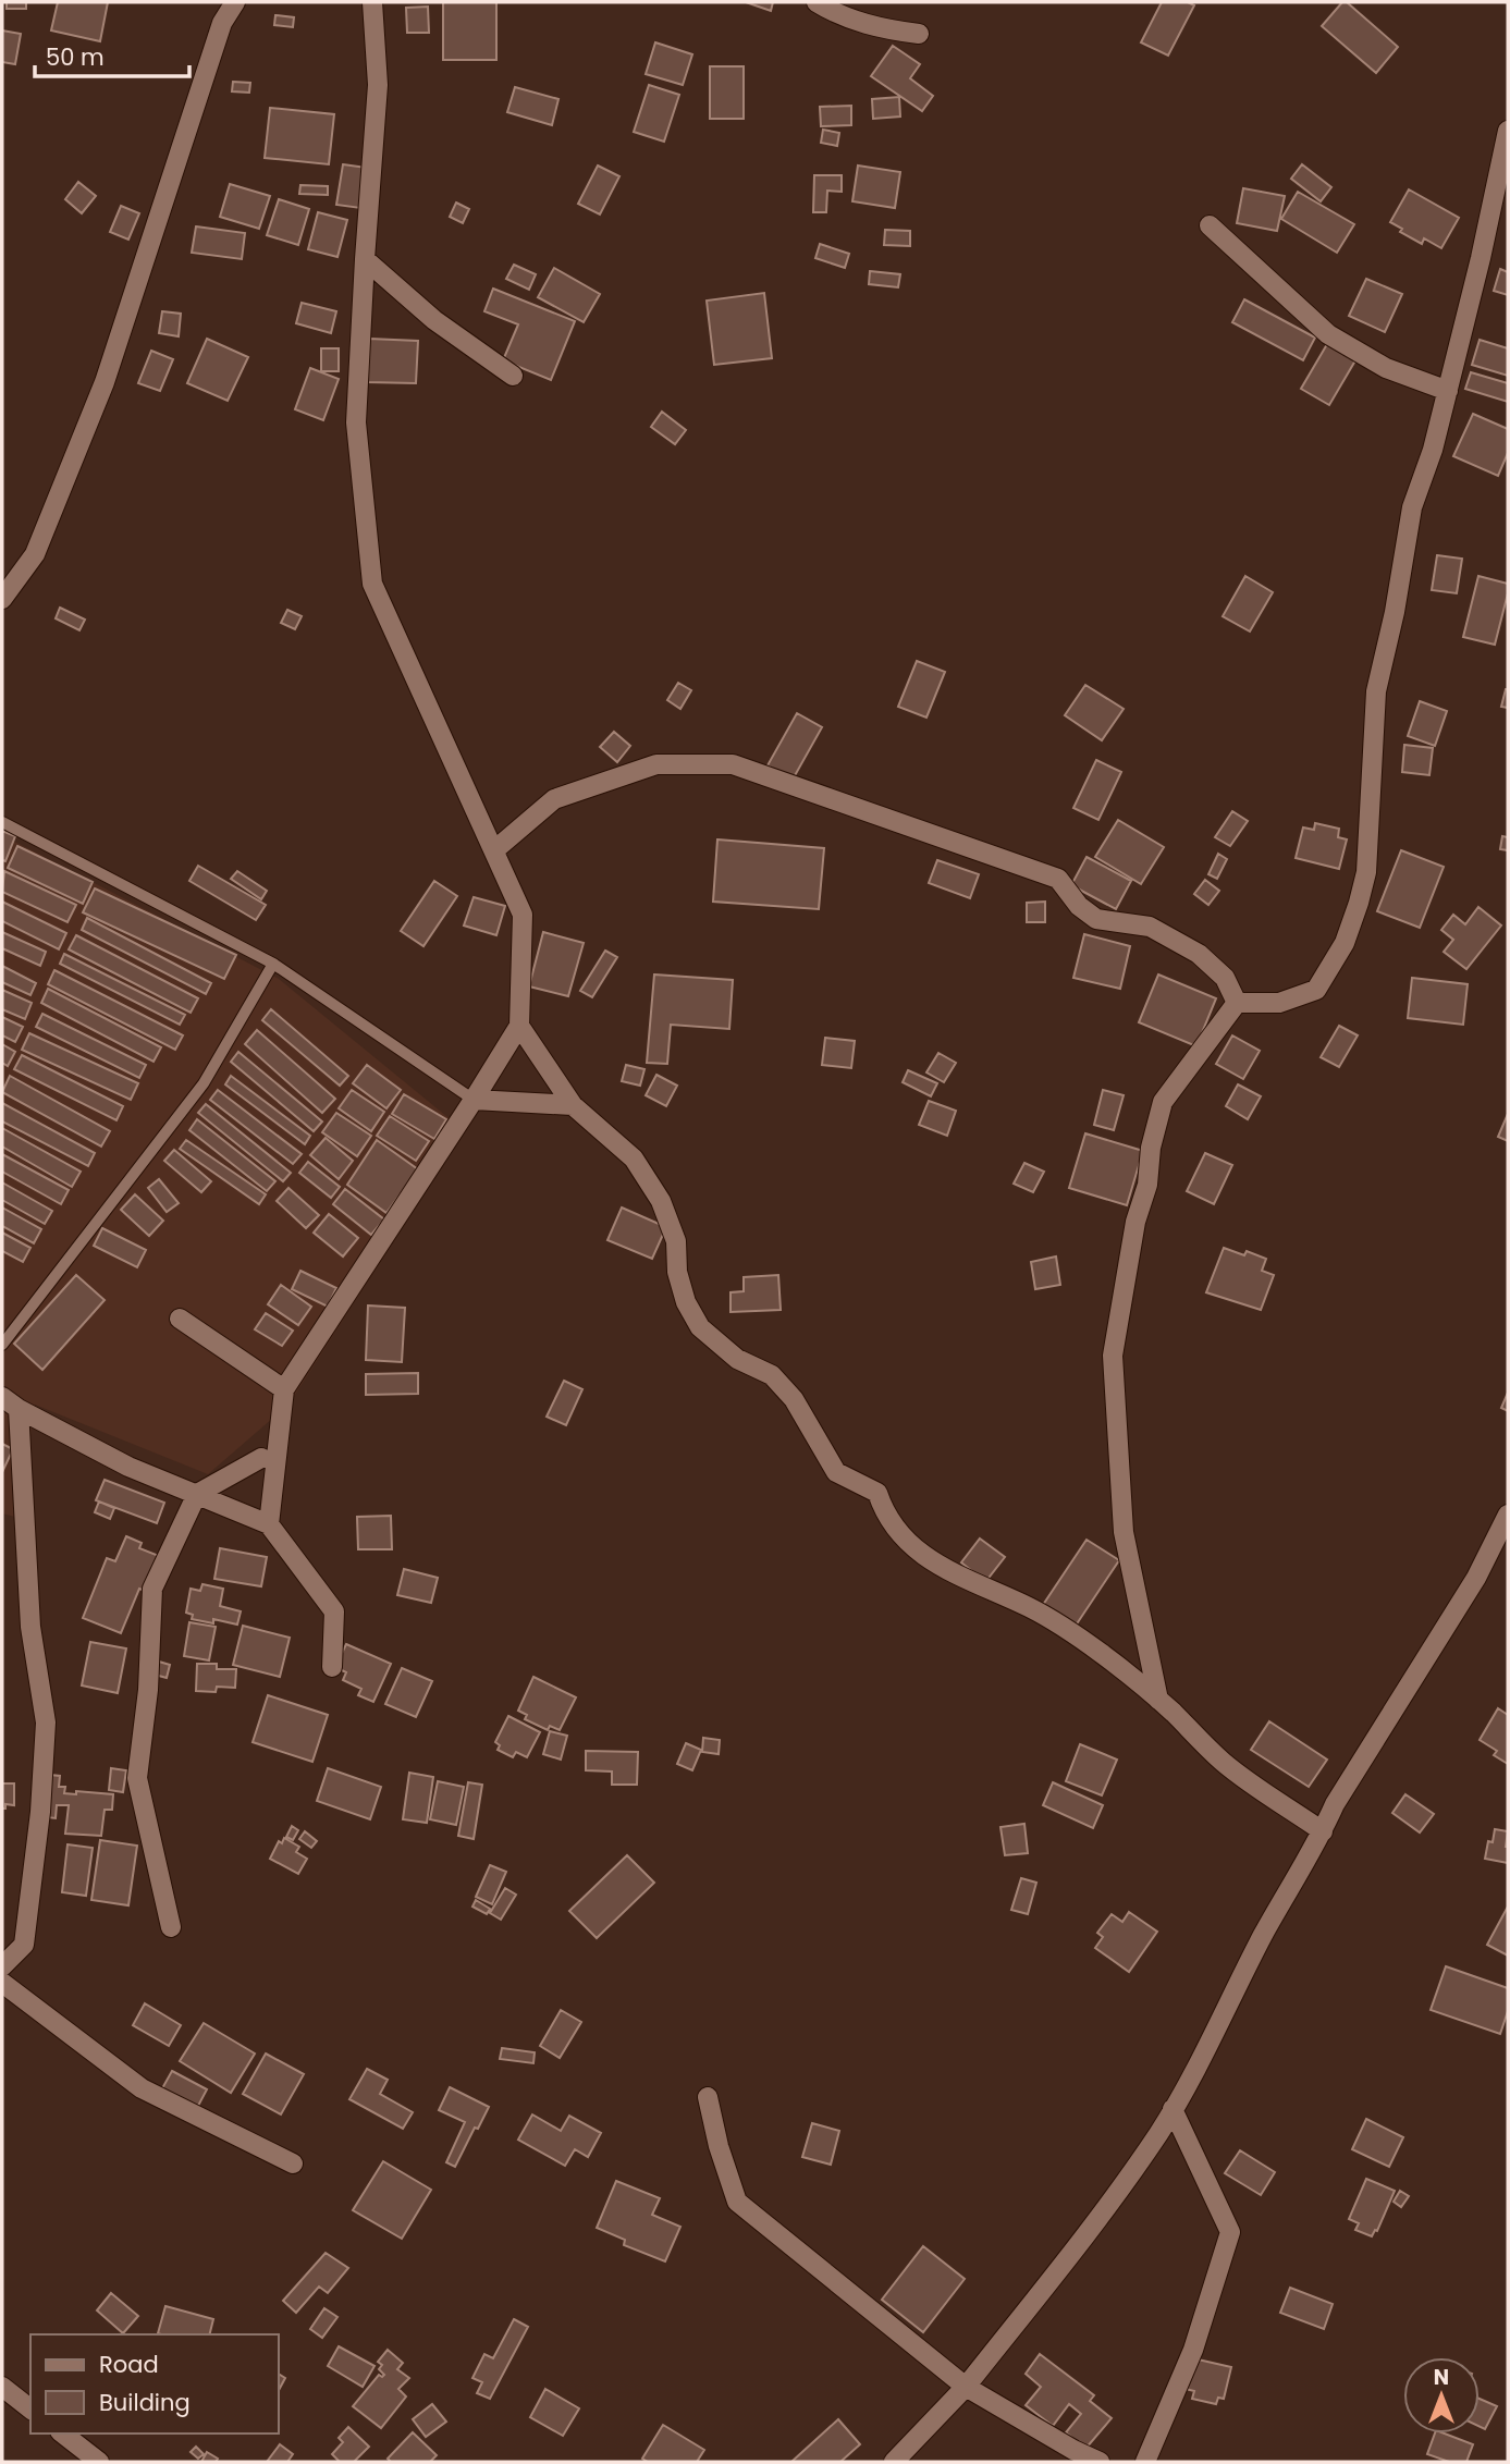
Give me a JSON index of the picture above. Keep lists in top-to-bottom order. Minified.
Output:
{"legend":["Road","Building"],"scale_bar":"50 m","north":"top"}
